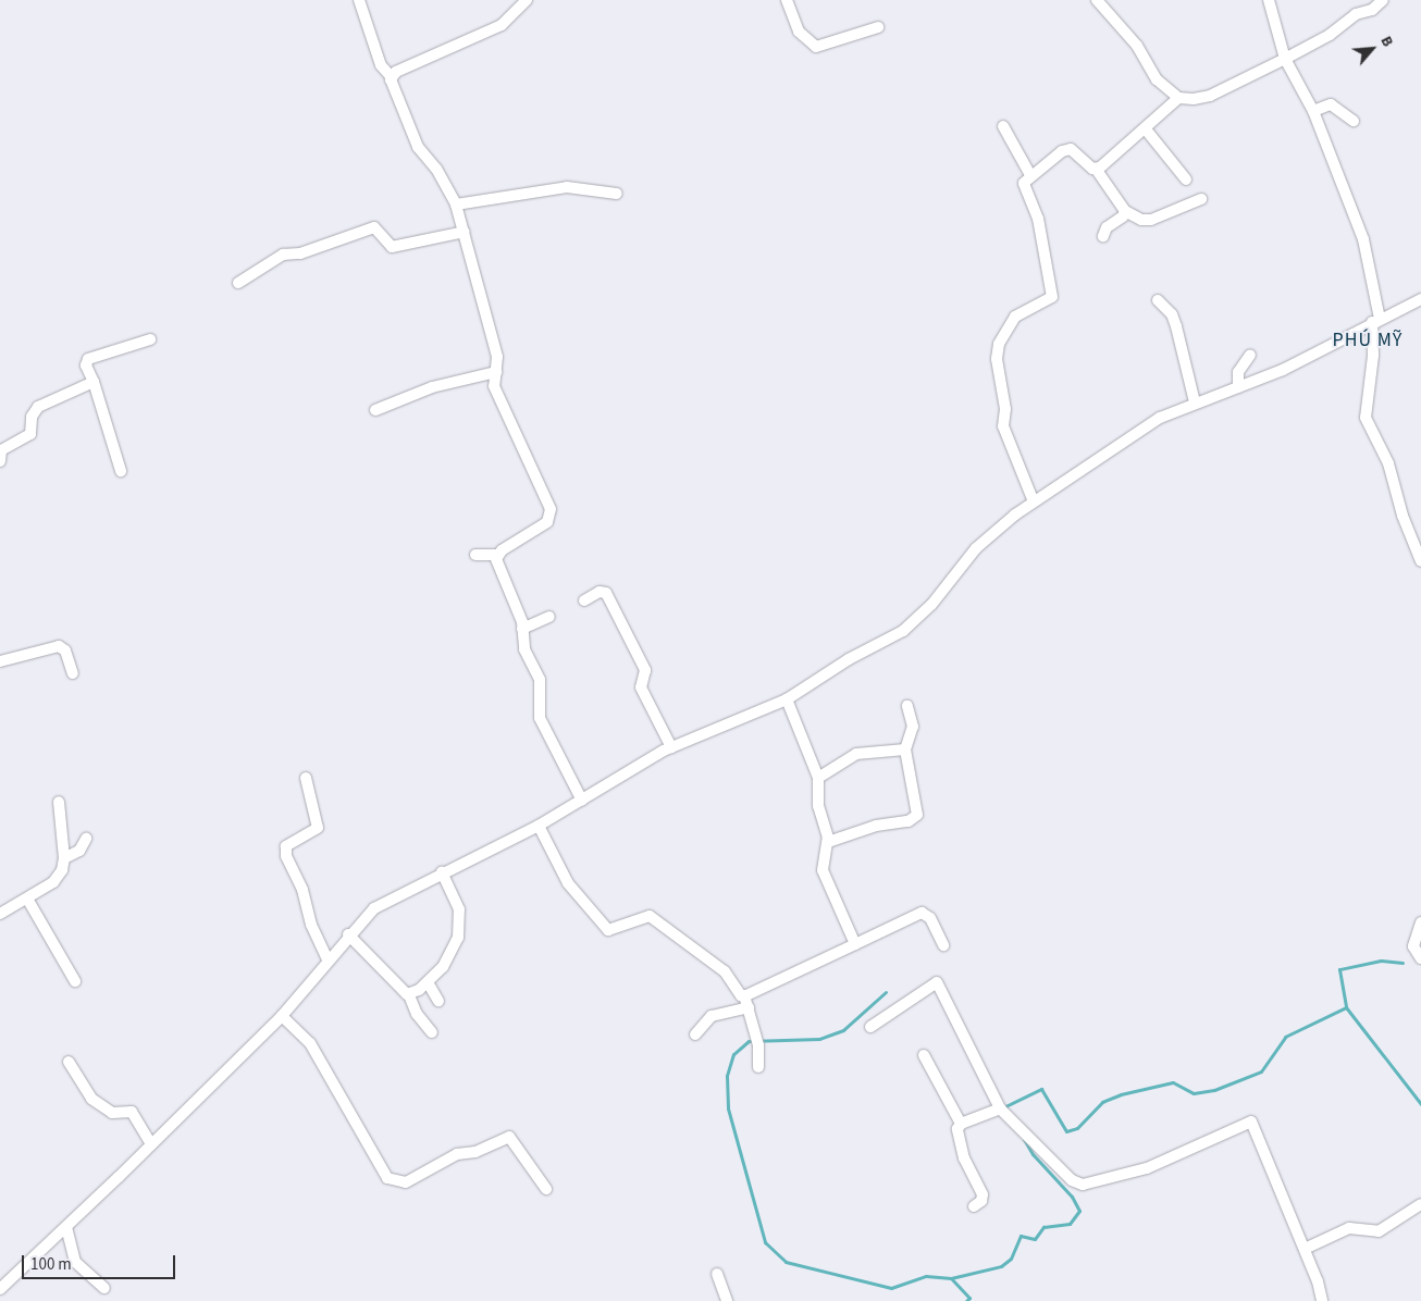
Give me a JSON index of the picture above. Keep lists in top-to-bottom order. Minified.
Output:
{"districts":["PHÚ MỸ"],"scale_bar":"100 m","north":"top right"}
